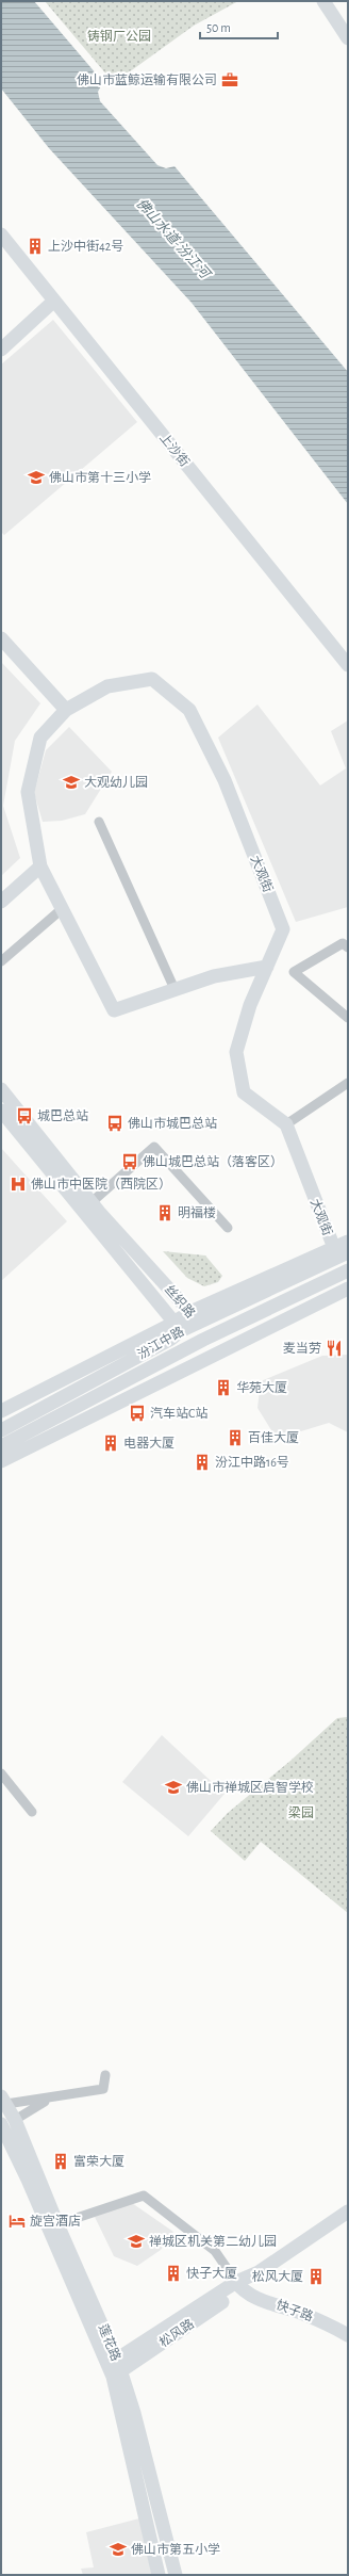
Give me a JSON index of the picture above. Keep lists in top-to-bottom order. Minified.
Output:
{"streets":{"main road":["上沙街","大观街","丝织路","汾江中路","快子路","松风路","莲花路"]},"crossings":[["丝织路","汾江中路"],["快子路","松风路"],["松风路","莲花路"]],"water":["佛山水道-汾江河"],"parks":["铸钢厂公园","梁园"],"places":{"office":["佛山市蓝鲸运输有限公司"],"building":["上沙中街42号","明福楼","华苑大厦","百佳大厦","电器大厦","汾江中路16号","富荣大厦","快子大厦","松风大厦"],"school or university":["佛山市第十三小学","大观幼儿园","佛山市禅城区启智学校","禅城区机关第二幼儿园","佛山市第五小学"],"bus stop":["城巴总站","佛山市城巴总站","佛山城巴总站（落客区）","汽车站C站"],"hospital":["佛山市中医院（西院区）"],"restaurant":["麦当劳"],"hotel":["旋宫酒店"]},"scale_bar":"50 m"}
